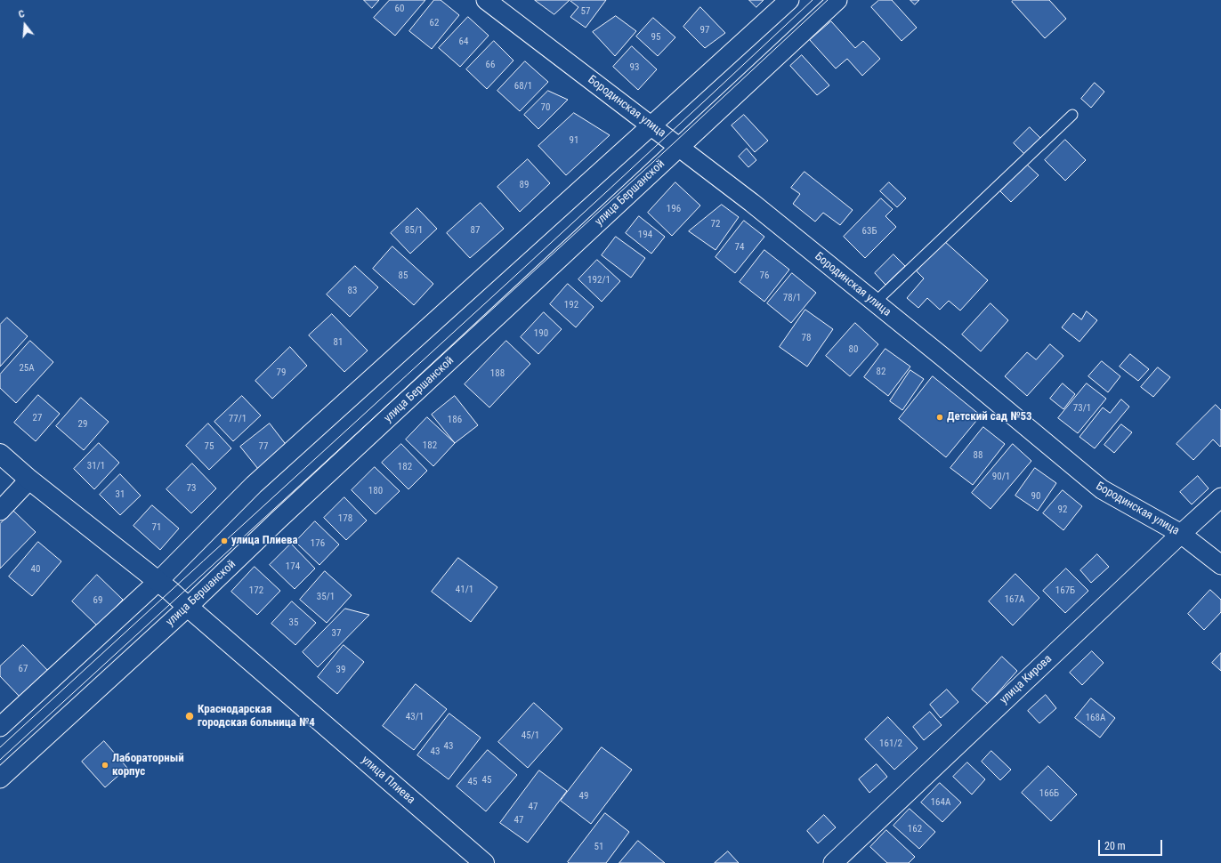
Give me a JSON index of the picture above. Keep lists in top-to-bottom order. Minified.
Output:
{"streets":{"street":["Бородинская улица","улица Бершанской","улица Кирова","улица Плиева"]},"crossings":[["Бородинская улица","улица Бершанской"],["Бородинская улица","улица Кирова"],["улица Бершанской","улица Плиева"]],"places":["Детский сад №53","улица Плиева","Краснодарская городская больница №4","Лабораторный корпус"],"house_numbers":["60","57","62","97","95","64","66","93","68/1","70","91","89","196","72","85/1","87","63Б","194","74","85","76","192/1","83","78/1","192","190","78","81","80","25А","82","79","188","73/1","27","77/1","186","29","182","75","77","88","31/1","182","90/1","73","180","31","90","92","178","71","176","174","40","41/1","172","167Б","35/1","167А","69","35","37","67","39","43/1","168А","45/1","161/2","43","43","45","45","166Б","49","164А","47","47","162","51"],"scale_bar":"20 m","north":"top"}
